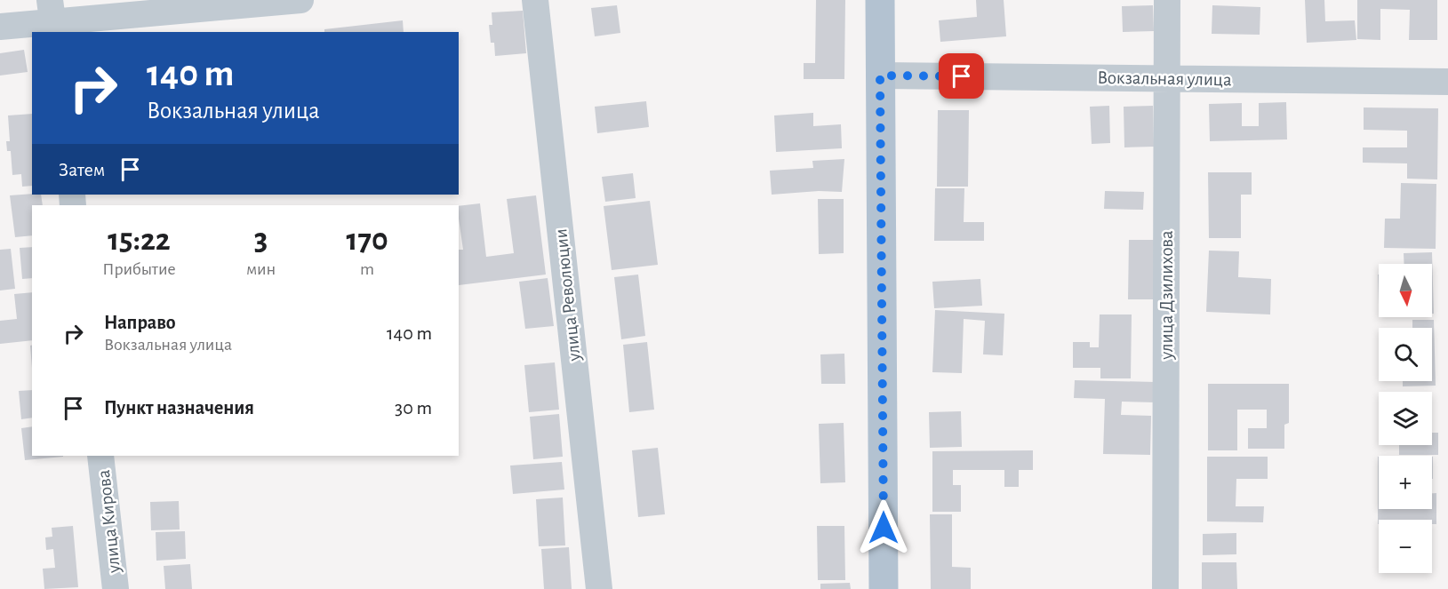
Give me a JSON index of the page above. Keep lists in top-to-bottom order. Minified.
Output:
{"streets":{"street":["Вокзальная улица","улица Революции","улица Дзилихова","улица Кирова"]},"crossings":[["Вокзальная улица","улица Дзилихова"]],"north":"bottom","page":{"turn":["140 m","Вокзальная улица"],"then":"Затем","eta":["15:22","Прибытие","3","мин","170","m"],"map_buttons":["+","−"],"list":[{"name":"Направо","note":"Вокзальная улица","value":"140 m"},{"name":"Пункт назначения","value":"30 m"}]}}
